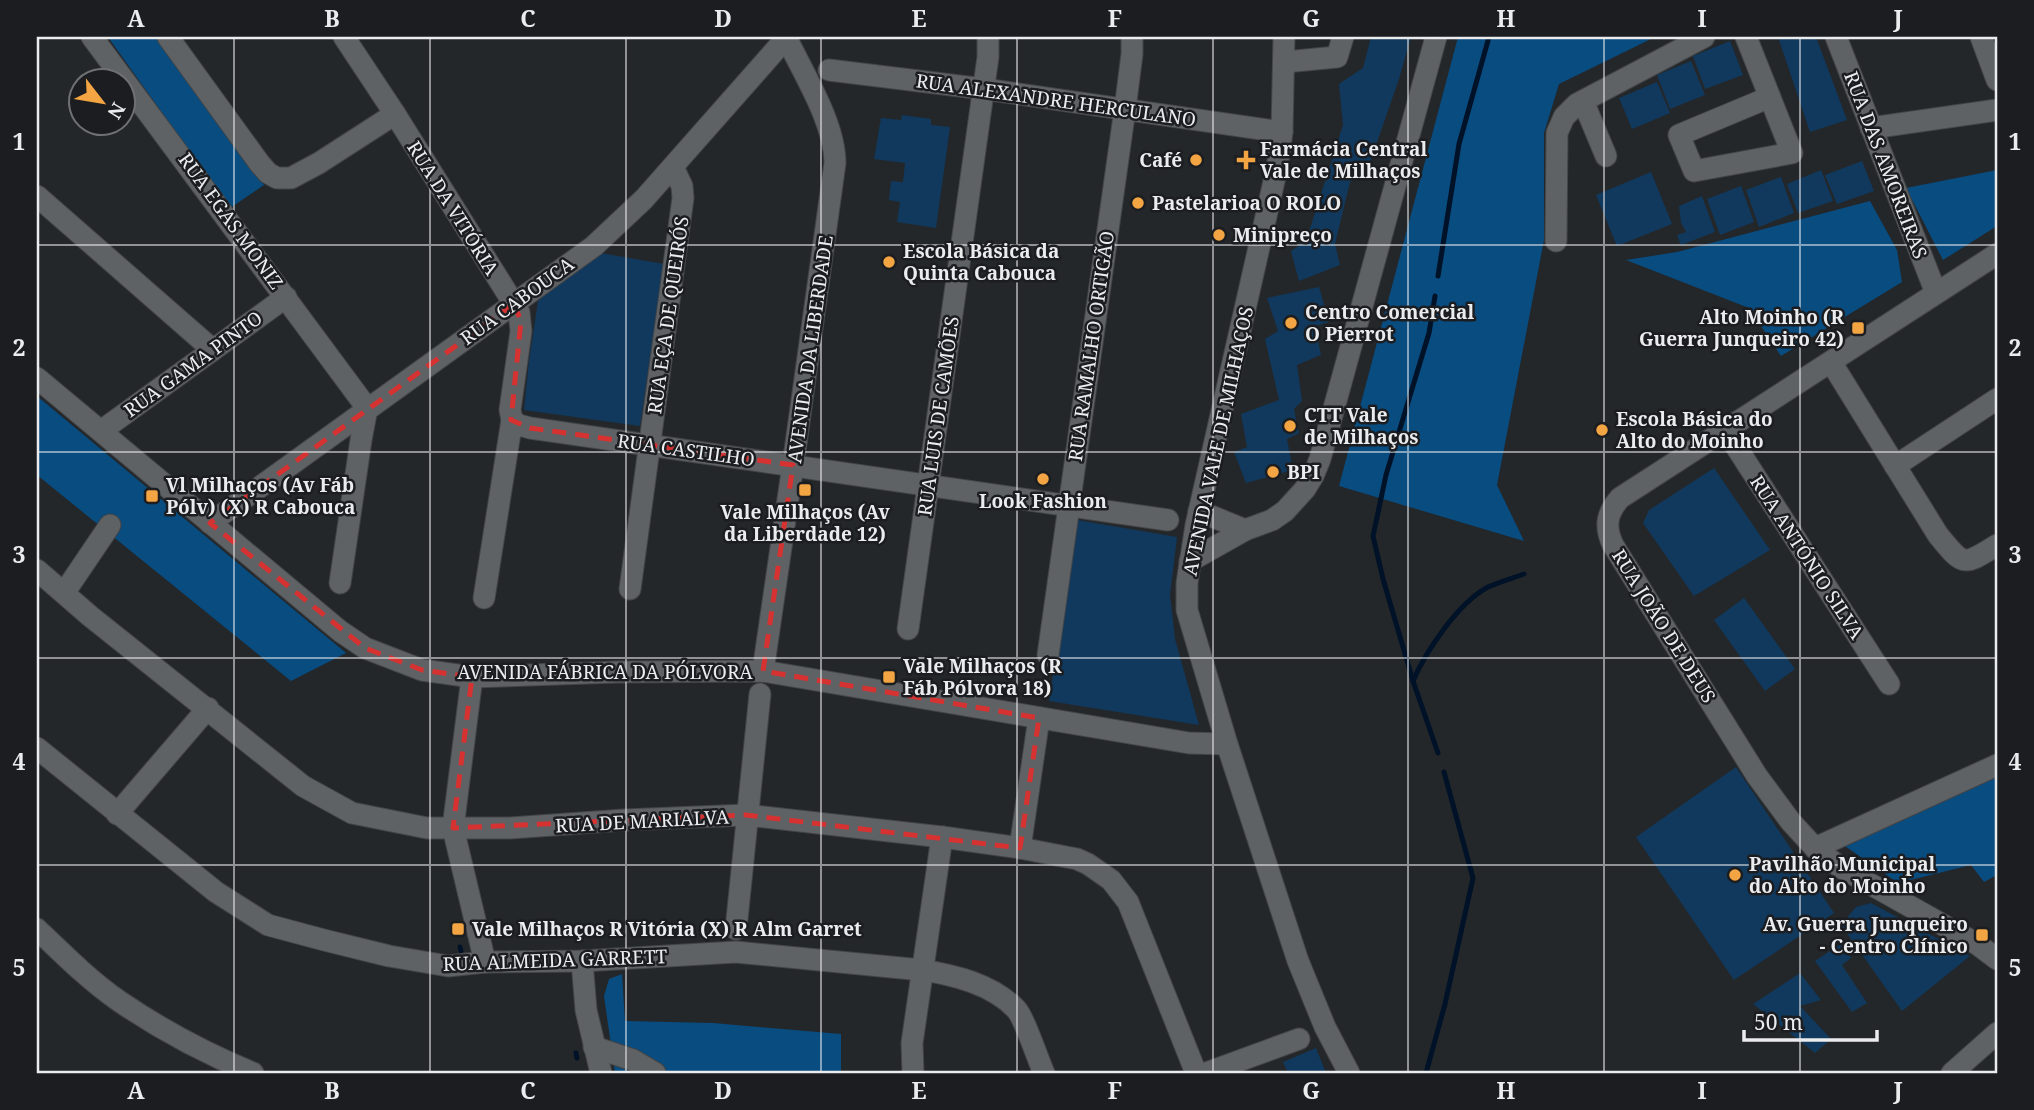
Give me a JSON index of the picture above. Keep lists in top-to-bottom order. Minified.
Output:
{"streets":{"street":["RUA ALEXANDRE HERCULANO","RUA DAS AMOREIRAS","RUA DA VITÓRIA","RUA EGAS MONIZ","RUA CABOUCA","RUA EÇA DE QUEIRÓS","RUA RAMALHO ORTIGÃO","AVENIDA DA LIBERDADE","RUA GAMA PINTO","RUA LUIS DE CAMÕES","AVENIDA VALE DE MILHAÇOS","RUA CASTILHO","RUA ANTÓNIO SILVA","RUA JOÃO DE DEUS","AVENIDA FÁBRICA DA PÓLVORA","RUA DE MARIALVA","RUA ALMEIDA GARRETT"]},"crossings":[["RUA ALEXANDRE HERCULANO","RUA RAMALHO ORTIGÃO"],["RUA ALEXANDRE HERCULANO","RUA LUIS DE CAMÕES"],["RUA ALEXANDRE HERCULANO","AVENIDA VALE DE MILHAÇOS"],["RUA DAS AMOREIRAS","RUA JOÃO DE DEUS"],["RUA DA VITÓRIA","RUA CABOUCA"],["RUA DA VITÓRIA","RUA CASTILHO"],["RUA EGAS MONIZ","RUA CABOUCA"],["RUA EGAS MONIZ","RUA GAMA PINTO"],["RUA CABOUCA","RUA EÇA DE QUEIRÓS"],["RUA CABOUCA","AVENIDA DA LIBERDADE"],["RUA CABOUCA","AVENIDA FÁBRICA DA PÓLVORA"],["RUA EÇA DE QUEIRÓS","RUA CASTILHO"],["RUA RAMALHO ORTIGÃO","RUA CASTILHO"],["AVENIDA DA LIBERDADE","RUA CASTILHO"],["AVENIDA DA LIBERDADE","AVENIDA FÁBRICA DA PÓLVORA"],["RUA GAMA PINTO","AVENIDA FÁBRICA DA PÓLVORA"],["RUA LUIS DE CAMÕES","RUA CASTILHO"],["AVENIDA VALE DE MILHAÇOS","AVENIDA FÁBRICA DA PÓLVORA"],["RUA ANTÓNIO SILVA","RUA JOÃO DE DEUS"]],"places":{"other":["Café","Pastelarioa O ROLO","Minipreço","Escola Básica da Quinta Cabouca","Centro Comercial O Pierrot","CTT Vale de Milhaços","Escola Básica do Alto do Moinho","BPI","Look Fashion","Pavilhão Municipal do Alto do Moinho"],"health":["Farmácia Central Vale de Milhaços"],"transit":["Alto Moinho (R Guerra Junqueiro 42)","Vale Milhaços (Av da Liberdade 12)","Vl Milhaços (Av Fáb Pólv) (X) R Cabouca","Vale Milhaços (R Fáb Pólvora 18)","Vale Milhaços R Vitória (X) R Alm Garret","Av. Guerra Junqueiro - Centro Clínico"]},"scale_bar":"50 m","north":"bottom right","grid":{"columns":["A","B","C","D","E","F","G","H","I","J"],"rows":["1","2","3","4","5"]}}
